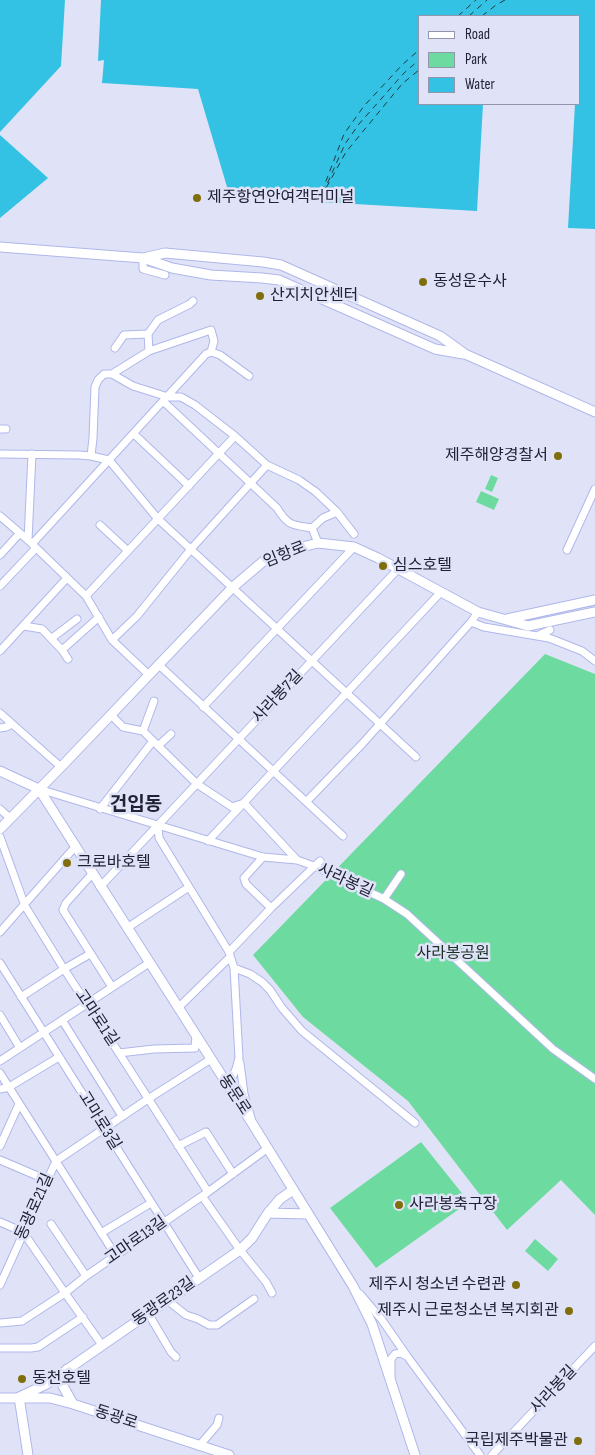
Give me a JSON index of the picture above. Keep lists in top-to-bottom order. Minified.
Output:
{"streets":{"main road":["임항로","동문로","동광로23길","동광로"],"street":["사라봉7길","사라봉길","고마로1길","고마로3길","동광로21길","고마로13길"]},"crossings":[["임항로","사라봉7길"],["임항로","사라봉길"],["임항로","동문로"],["사라봉7길","사라봉길"],["사라봉7길","동문로"],["사라봉길","동문로"],["고마로1길","동광로21길"],["고마로1길","고마로13길"],["고마로1길","동광로23길"],["동문로","동광로21길"],["동문로","고마로13길"],["동문로","동광로23길"],["고마로3길","동광로21길"],["고마로3길","고마로13길"],["고마로3길","동광로23길"],["동광로23길","동광로"]],"districts":["건입동"],"parks":["사라봉공원"],"places":["제주항연안여객터미널","동성운수사","산지치안센터","제주해양경찰서","심스호텔","크로바호텔","사라봉축구장","제주시 청소년 수련관","제주시 근로청소년 복지회관","동천호텔","국립제주박물관"],"legend":["Road","Park","Water"]}
